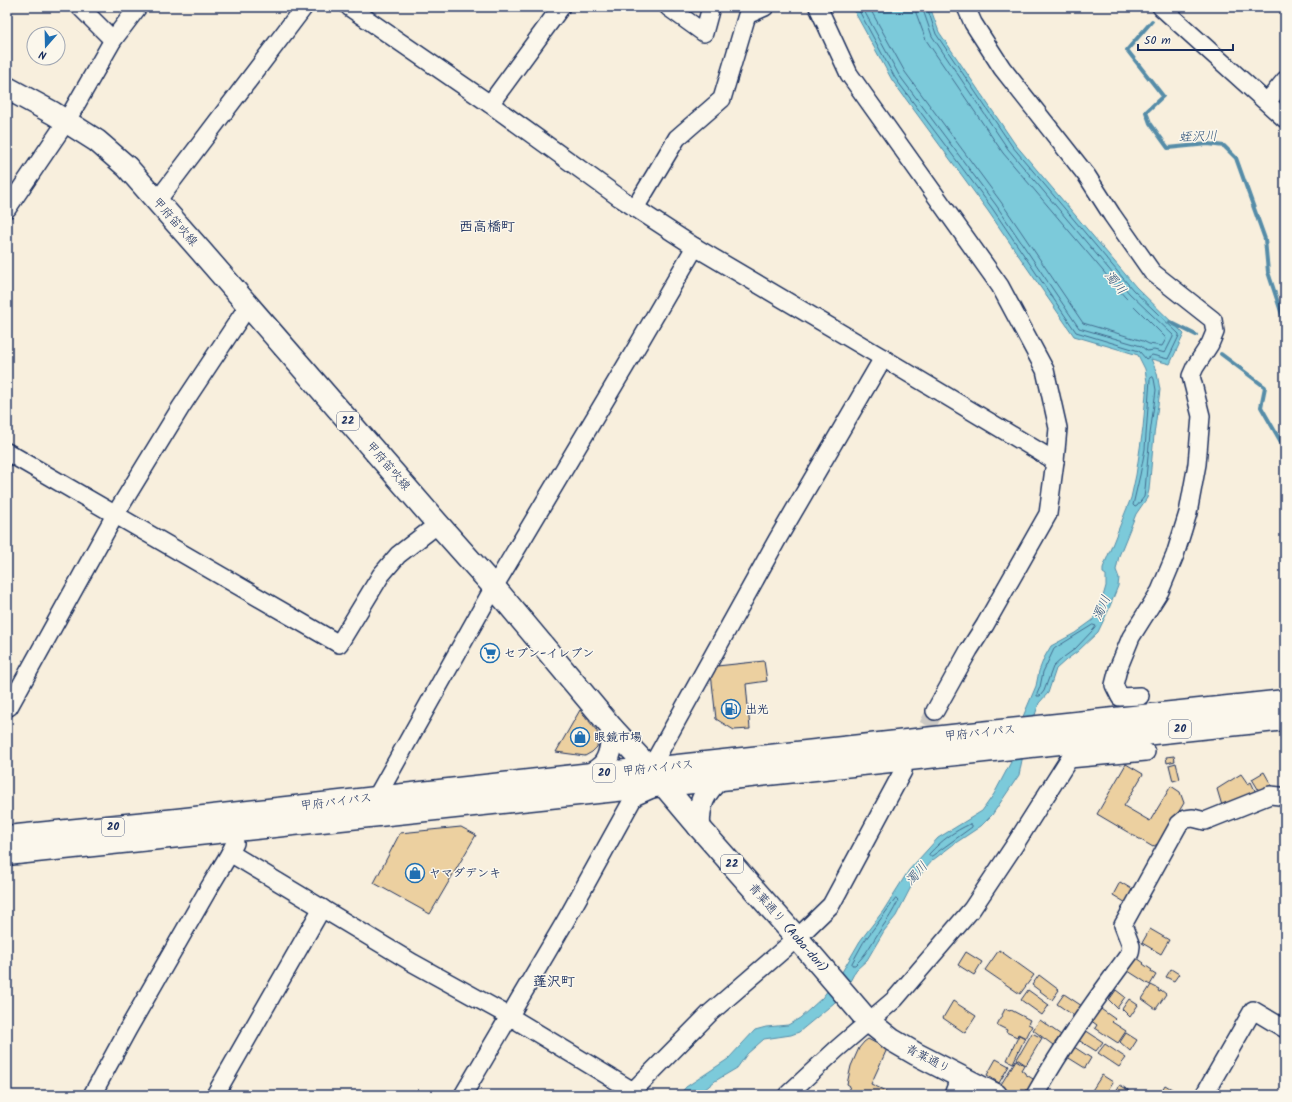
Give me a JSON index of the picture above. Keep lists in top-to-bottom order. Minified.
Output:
{"streets":{"main road":["甲府笛吹線","22","20","甲府バイパス","青葉通り (Aoba-dori)","青葉通り"]},"crossings":[["甲府笛吹線","甲府バイパス"],["甲府笛吹線","青葉通り (Aoba-dori)"],["甲府バイパス","青葉通り (Aoba-dori)"],["青葉通り (Aoba-dori)","青葉通り"]],"districts":["西高橋町","蓬沢町"],"water":["蛭沢川","濁川"],"places":{"supermarket":["セブン-イレブン"],"fuel station":["出光"],"shop":["眼鏡市場","ヤマダデンキ"]},"scale_bar":"50 m","north":"bottom"}
